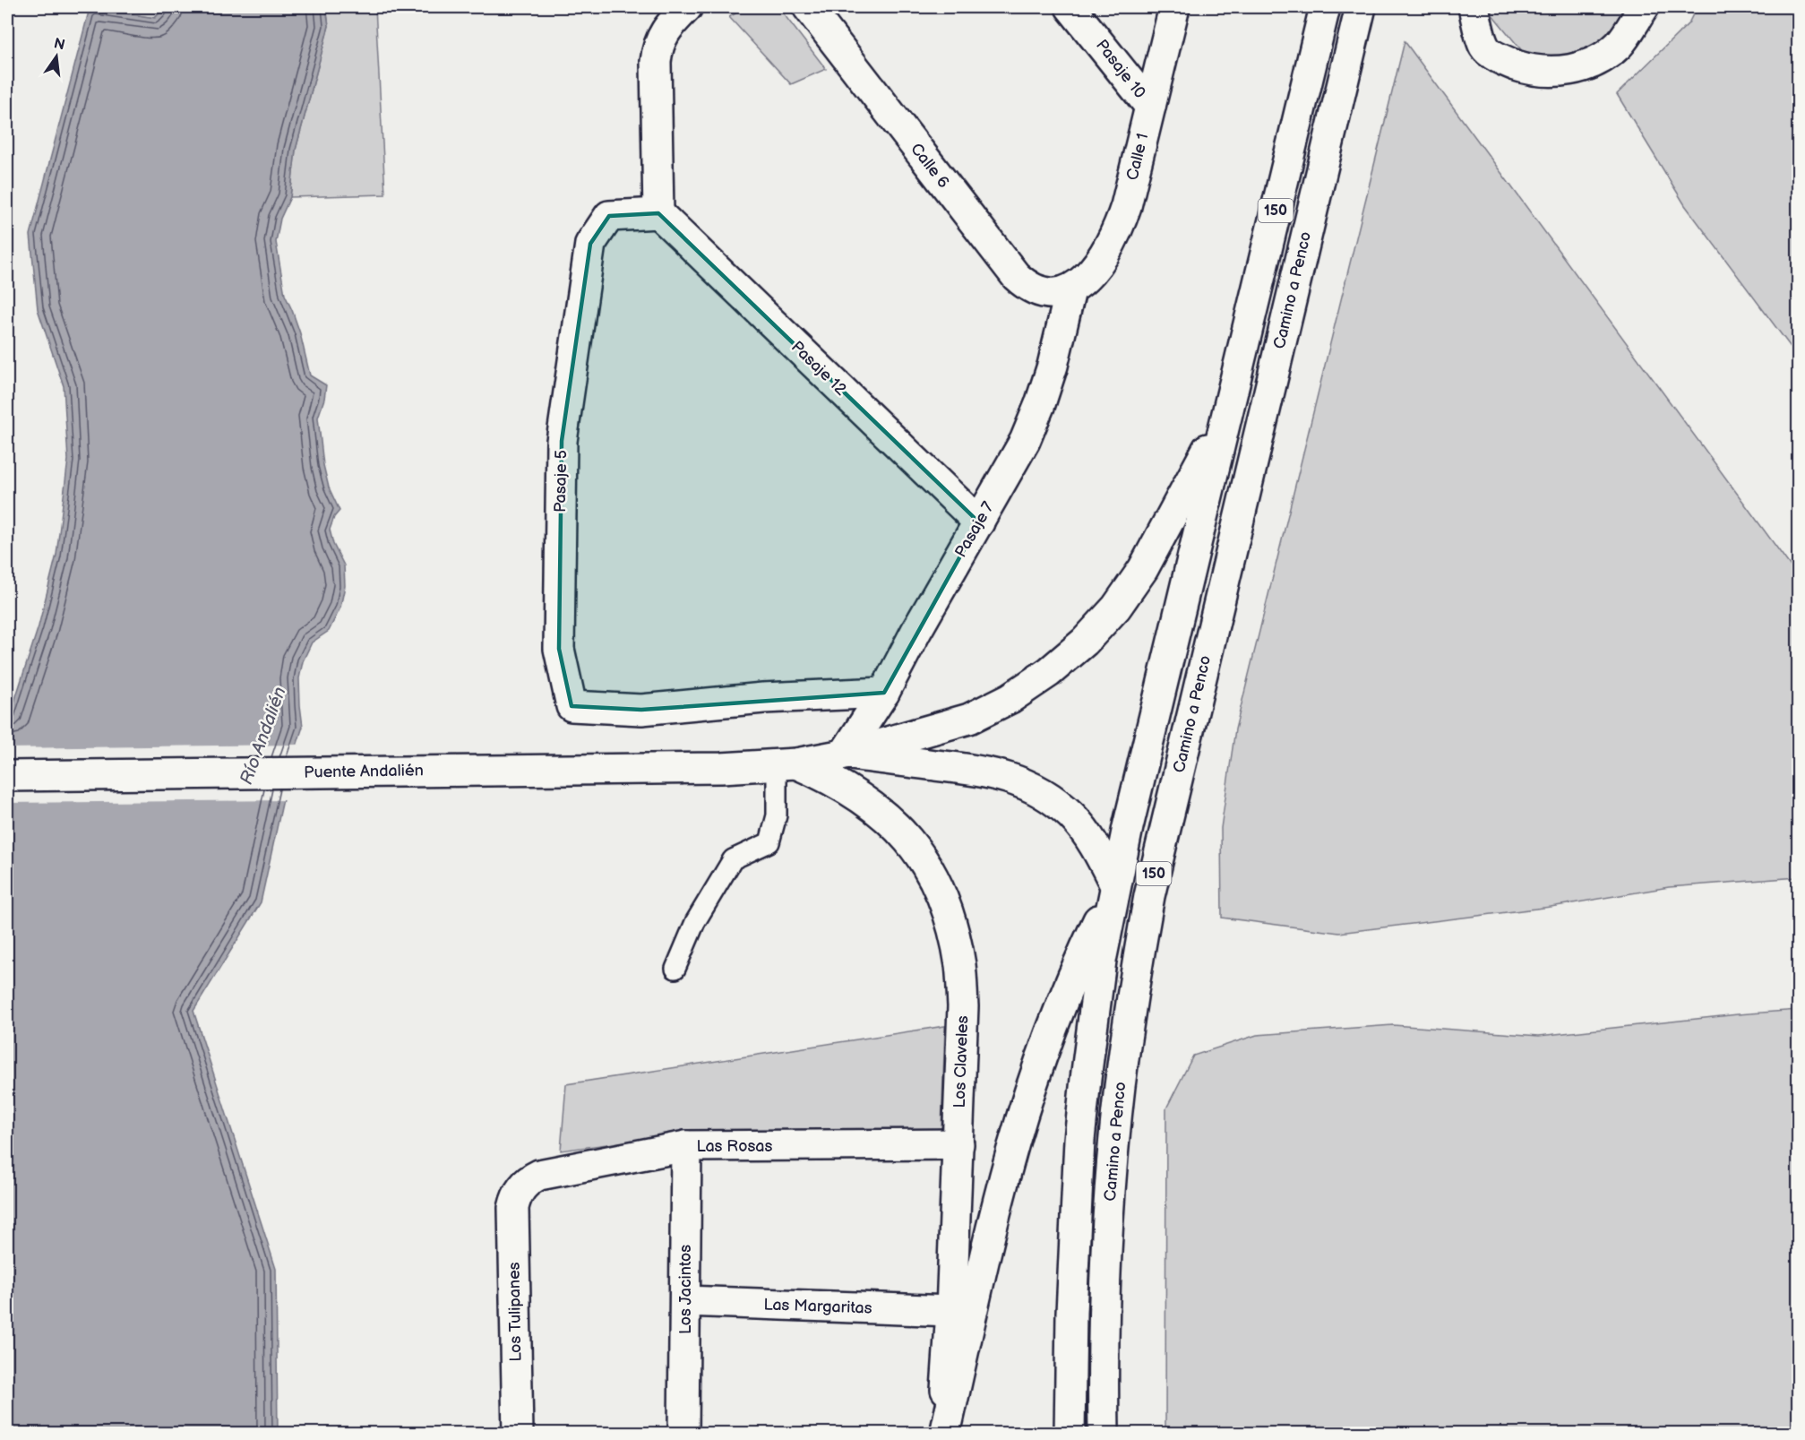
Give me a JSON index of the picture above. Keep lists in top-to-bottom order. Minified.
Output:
{"streets":{"main road":["Pasaje 10","Calle 1","Calle 6","150","Camino a Penco","Pasaje 12","Pasaje 5","Pasaje 7","Puente Andalién","Los Claveles","Las Rosas","Los Jacintos","Las Margaritas","Los Tulipanes"]},"crossings":[["Pasaje 10","Calle 1"],["Calle 1","Calle 6"],["Calle 1","Pasaje 7"],["Calle 6","Pasaje 7"],["Pasaje 12","Pasaje 5"],["Pasaje 12","Pasaje 7"],["Pasaje 5","Pasaje 7"],["Pasaje 7","Puente Andalién"],["Puente Andalién","Los Claveles"],["Los Claveles","Las Rosas"],["Los Claveles","Las Margaritas"],["Las Rosas","Los Jacintos"],["Las Rosas","Los Tulipanes"],["Los Jacintos","Las Margaritas"]],"water":["Río Andalién"],"north":"top"}
